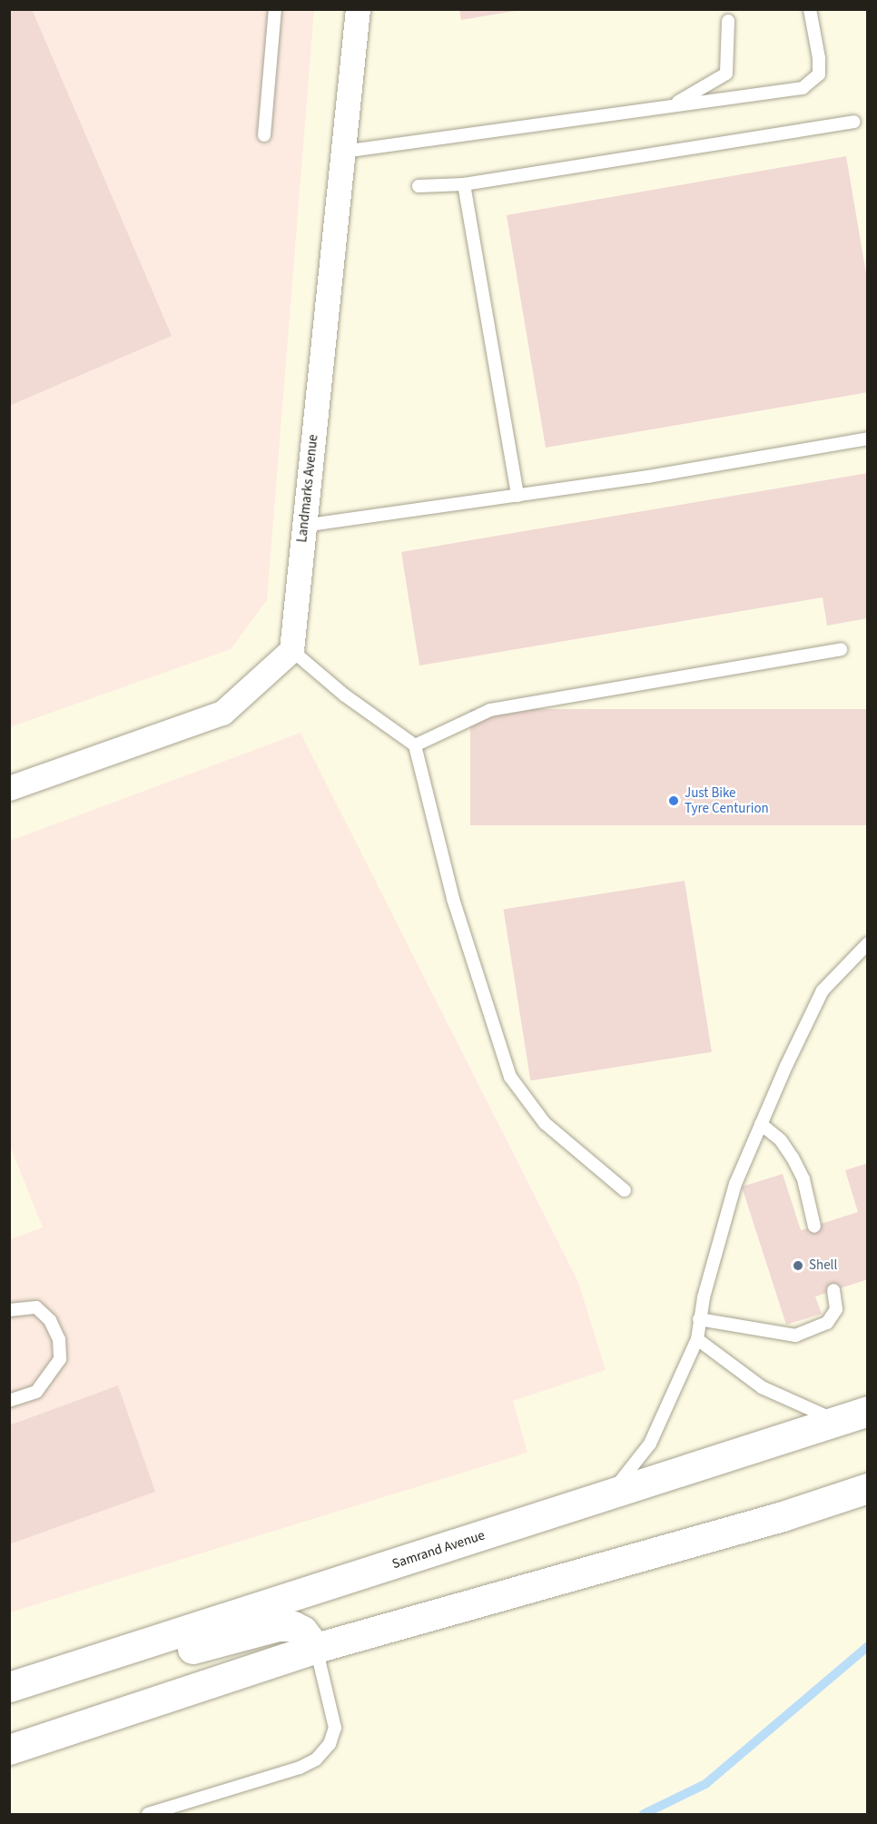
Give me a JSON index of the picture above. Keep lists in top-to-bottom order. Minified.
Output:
{"streets":{"main road":["Samrand Avenue"],"street":["Landmarks Avenue"]},"places":["Just Bike Tyre Centurion","Shell"]}
